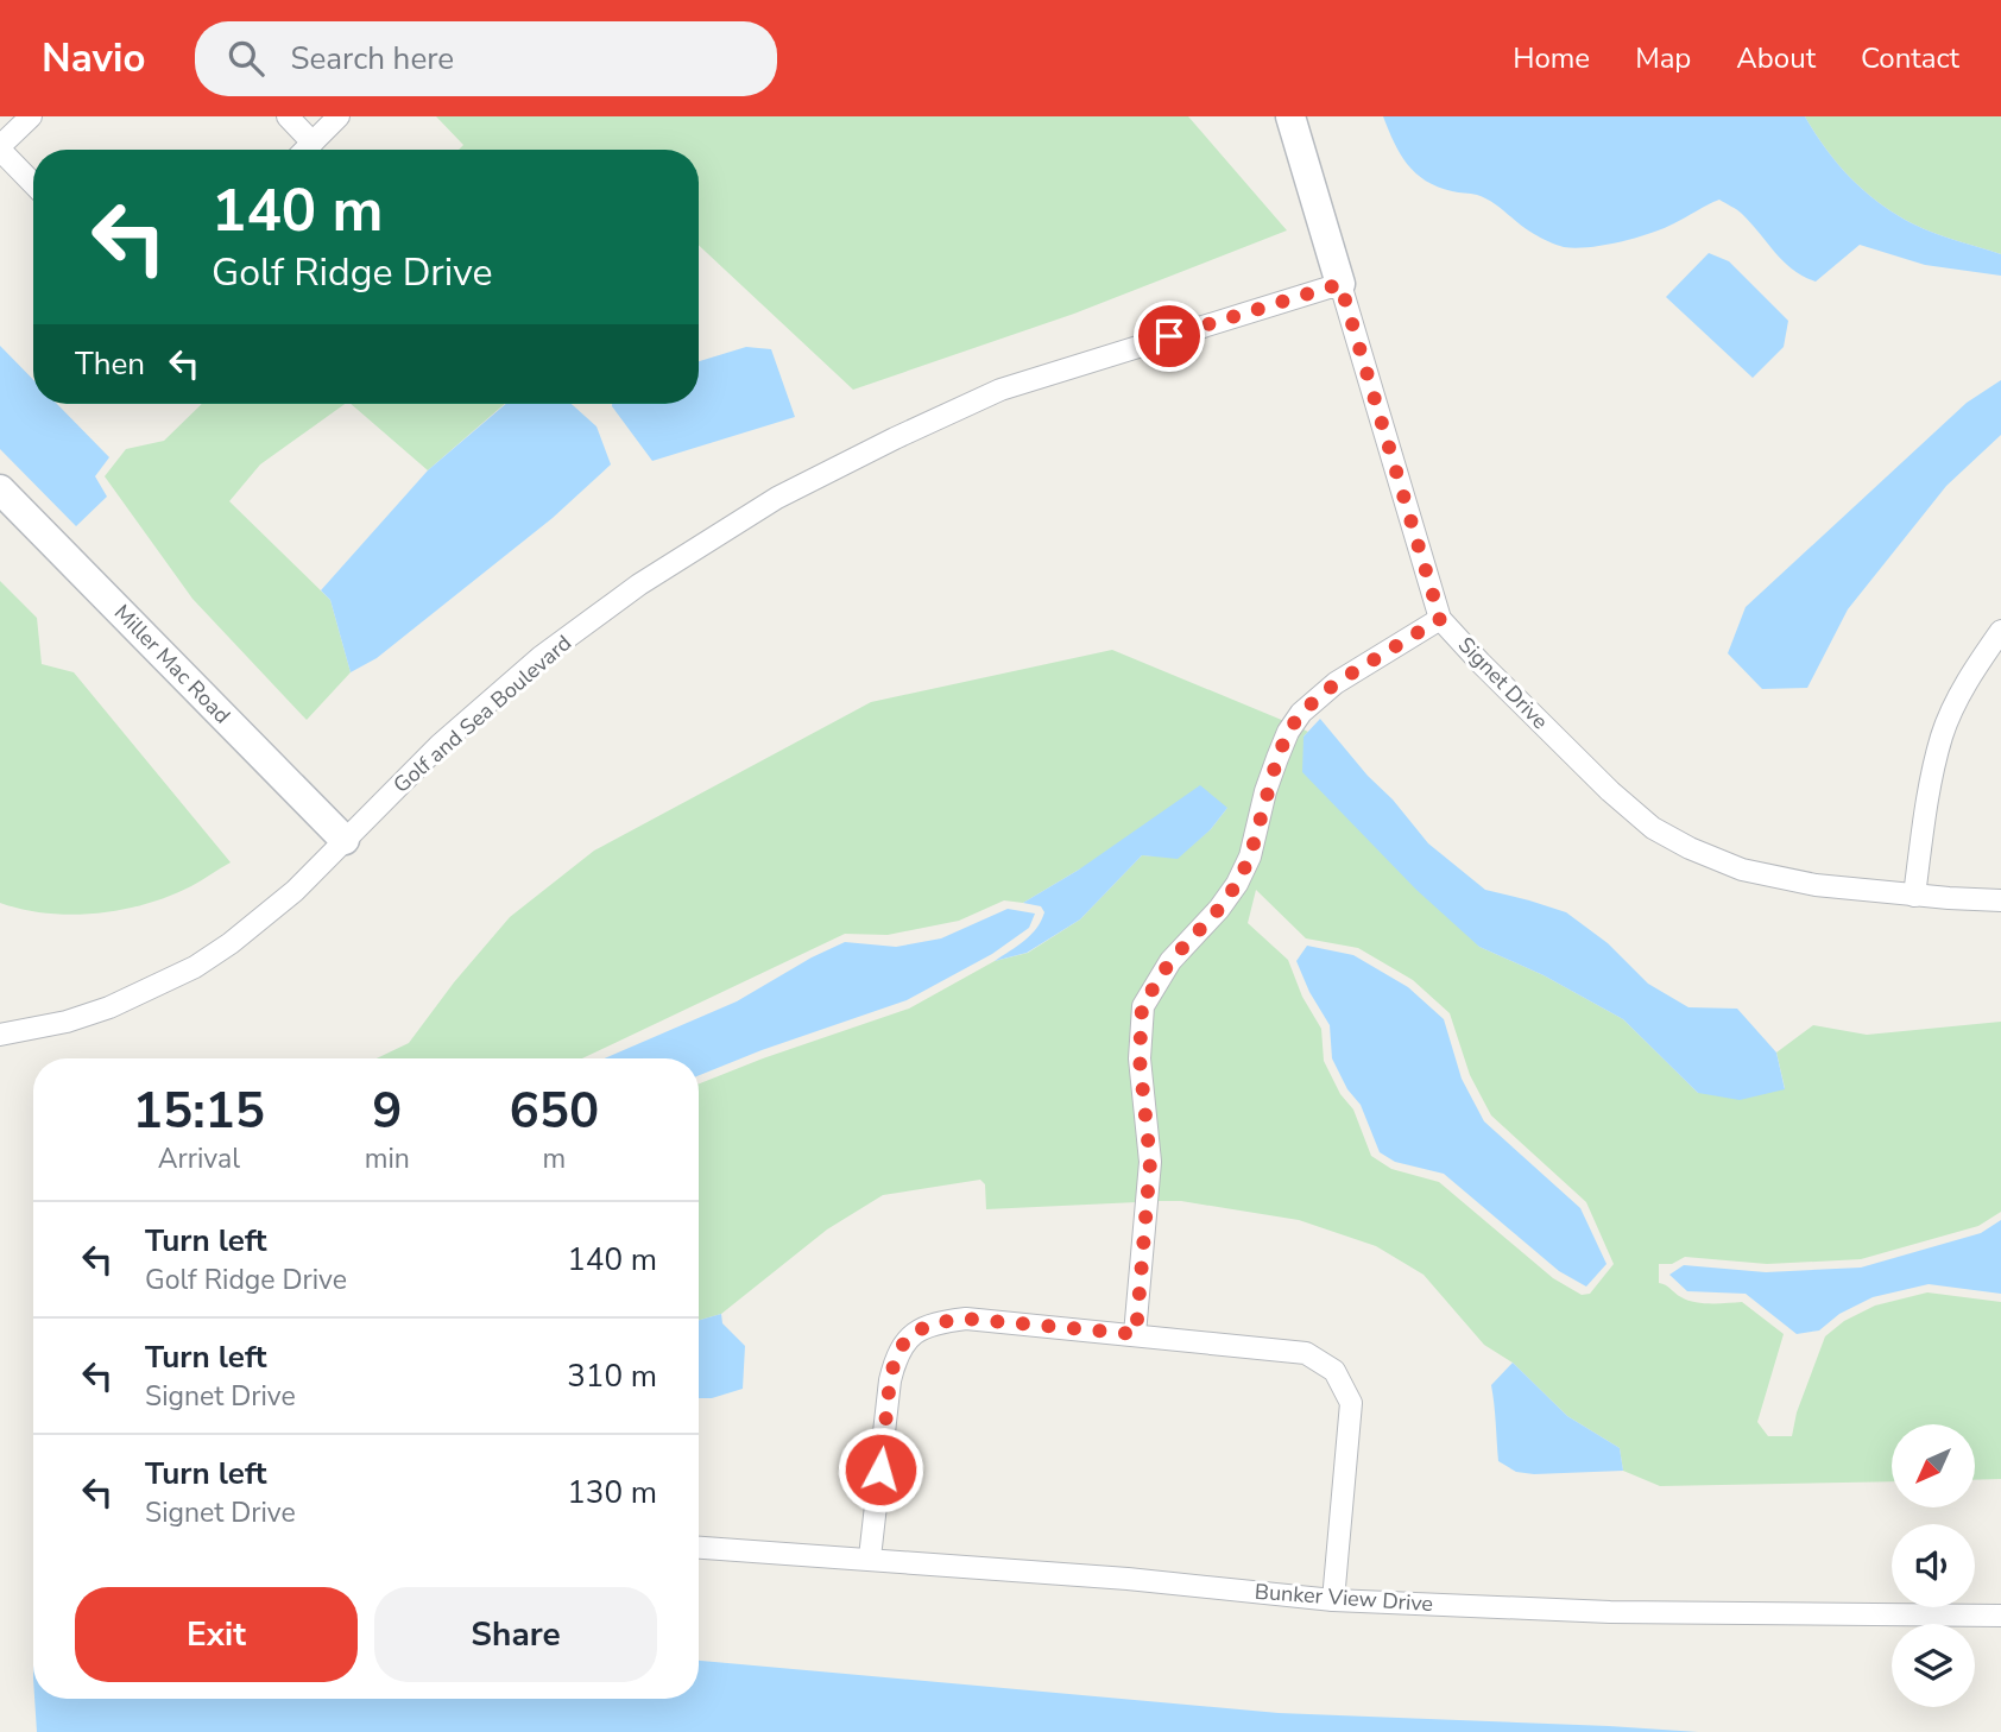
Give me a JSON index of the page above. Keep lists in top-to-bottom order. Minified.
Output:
{"streets":{"street":["Miller Mac Road","Signet Drive","Golf and Sea Boulevard","Bunker View Drive"]},"crossings":[["Miller Mac Road","Golf and Sea Boulevard"],["Signet Drive","Golf and Sea Boulevard"]],"north":"bottom left","page":{"header":"Navio","search":"Search here","nav":["Home","Map","About","Contact"],"turn":["140 m","Golf Ridge Drive"],"then":"Then","eta":["15:15","Arrival","9","min","650","m"],"list":[{"name":"Turn left","note":"Golf Ridge Drive","value":"140 m"},{"name":"Turn left","note":"Signet Drive","value":"310 m"},{"name":"Turn left","note":"Signet Drive","value":"130 m"}],"buttons":["Exit","Share"]}}
